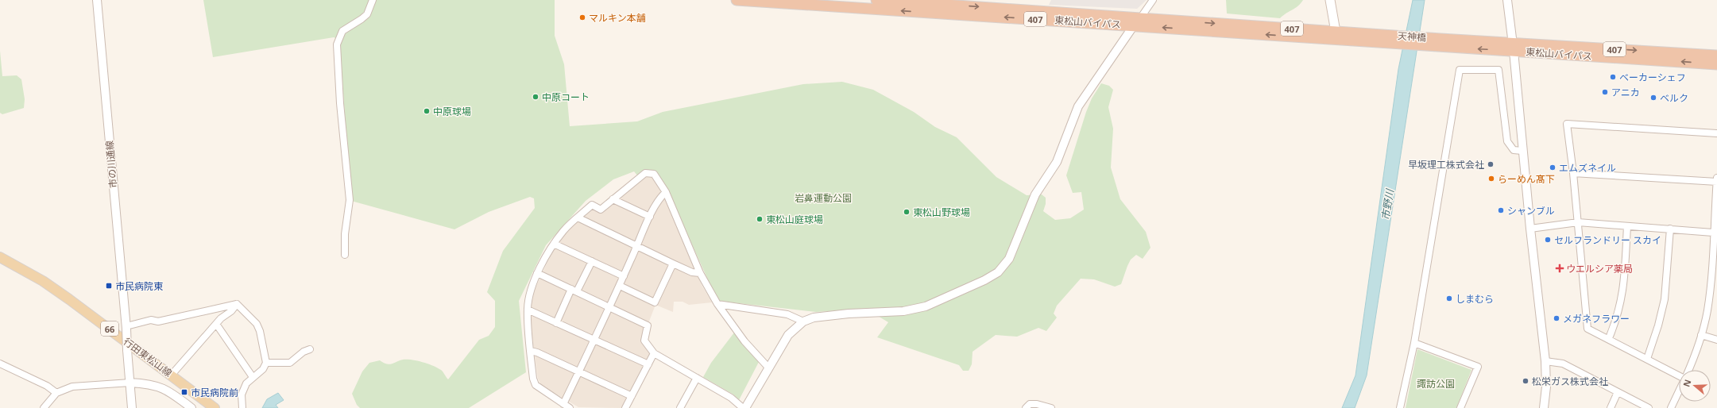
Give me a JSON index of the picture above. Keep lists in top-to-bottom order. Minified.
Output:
{"streets":{"highway":["407","東松山バイパス","天神橋"],"main road":["66","行田東松山線"],"street":["市の川通線"]},"crossings":[["東松山バイパス","天神橋"]],"water":["市野川"],"parks":["岩鼻運動公園","諏訪公園"],"places":{"other":["マルキン本舗","ベーカーシェフ","アニカ","中原コート","ベルク","中原球場","早坂理工株式会社","エムズネイル","らーめん髙下","シャンブル","東松山野球場","東松山庭球場","セルフランドリー スカイ","しまむら","メガネフラワー","松栄ガス株式会社"],"health":["ウエルシア薬局"],"transit":["市民病院東","市民病院前"]},"north":"left"}
